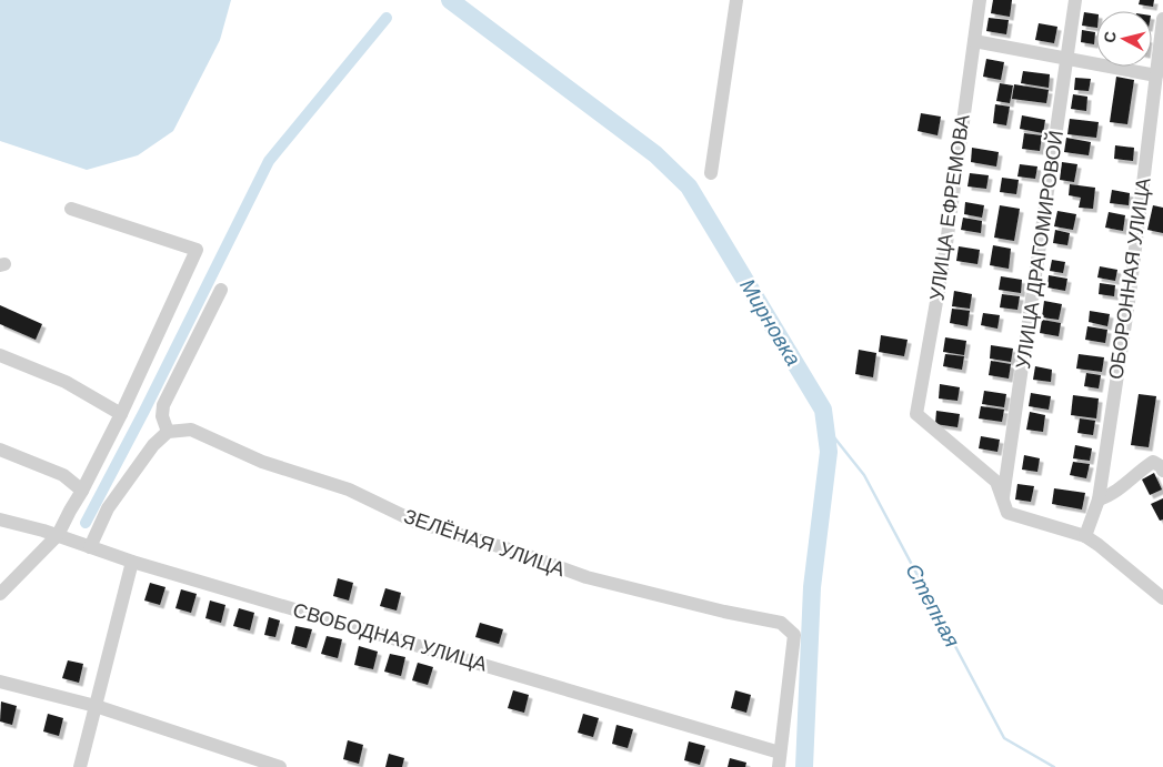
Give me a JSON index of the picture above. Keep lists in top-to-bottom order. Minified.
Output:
{"streets":{"street":["УЛИЦА ЕФРЕМОВА","УЛИЦА ДРАГОМИРОВОЙ","ОБОРОННАЯ УЛИЦА","ЗЕЛЁНАЯ УЛИЦА","СВОБОДНАЯ УЛИЦА"]},"crossings":[["УЛИЦА ЕФРЕМОВА","УЛИЦА ДРАГОМИРОВОЙ"],["ЗЕЛЁНАЯ УЛИЦА","СВОБОДНАЯ УЛИЦА"]],"water":["Мирновка","Степная"],"north":"left"}
